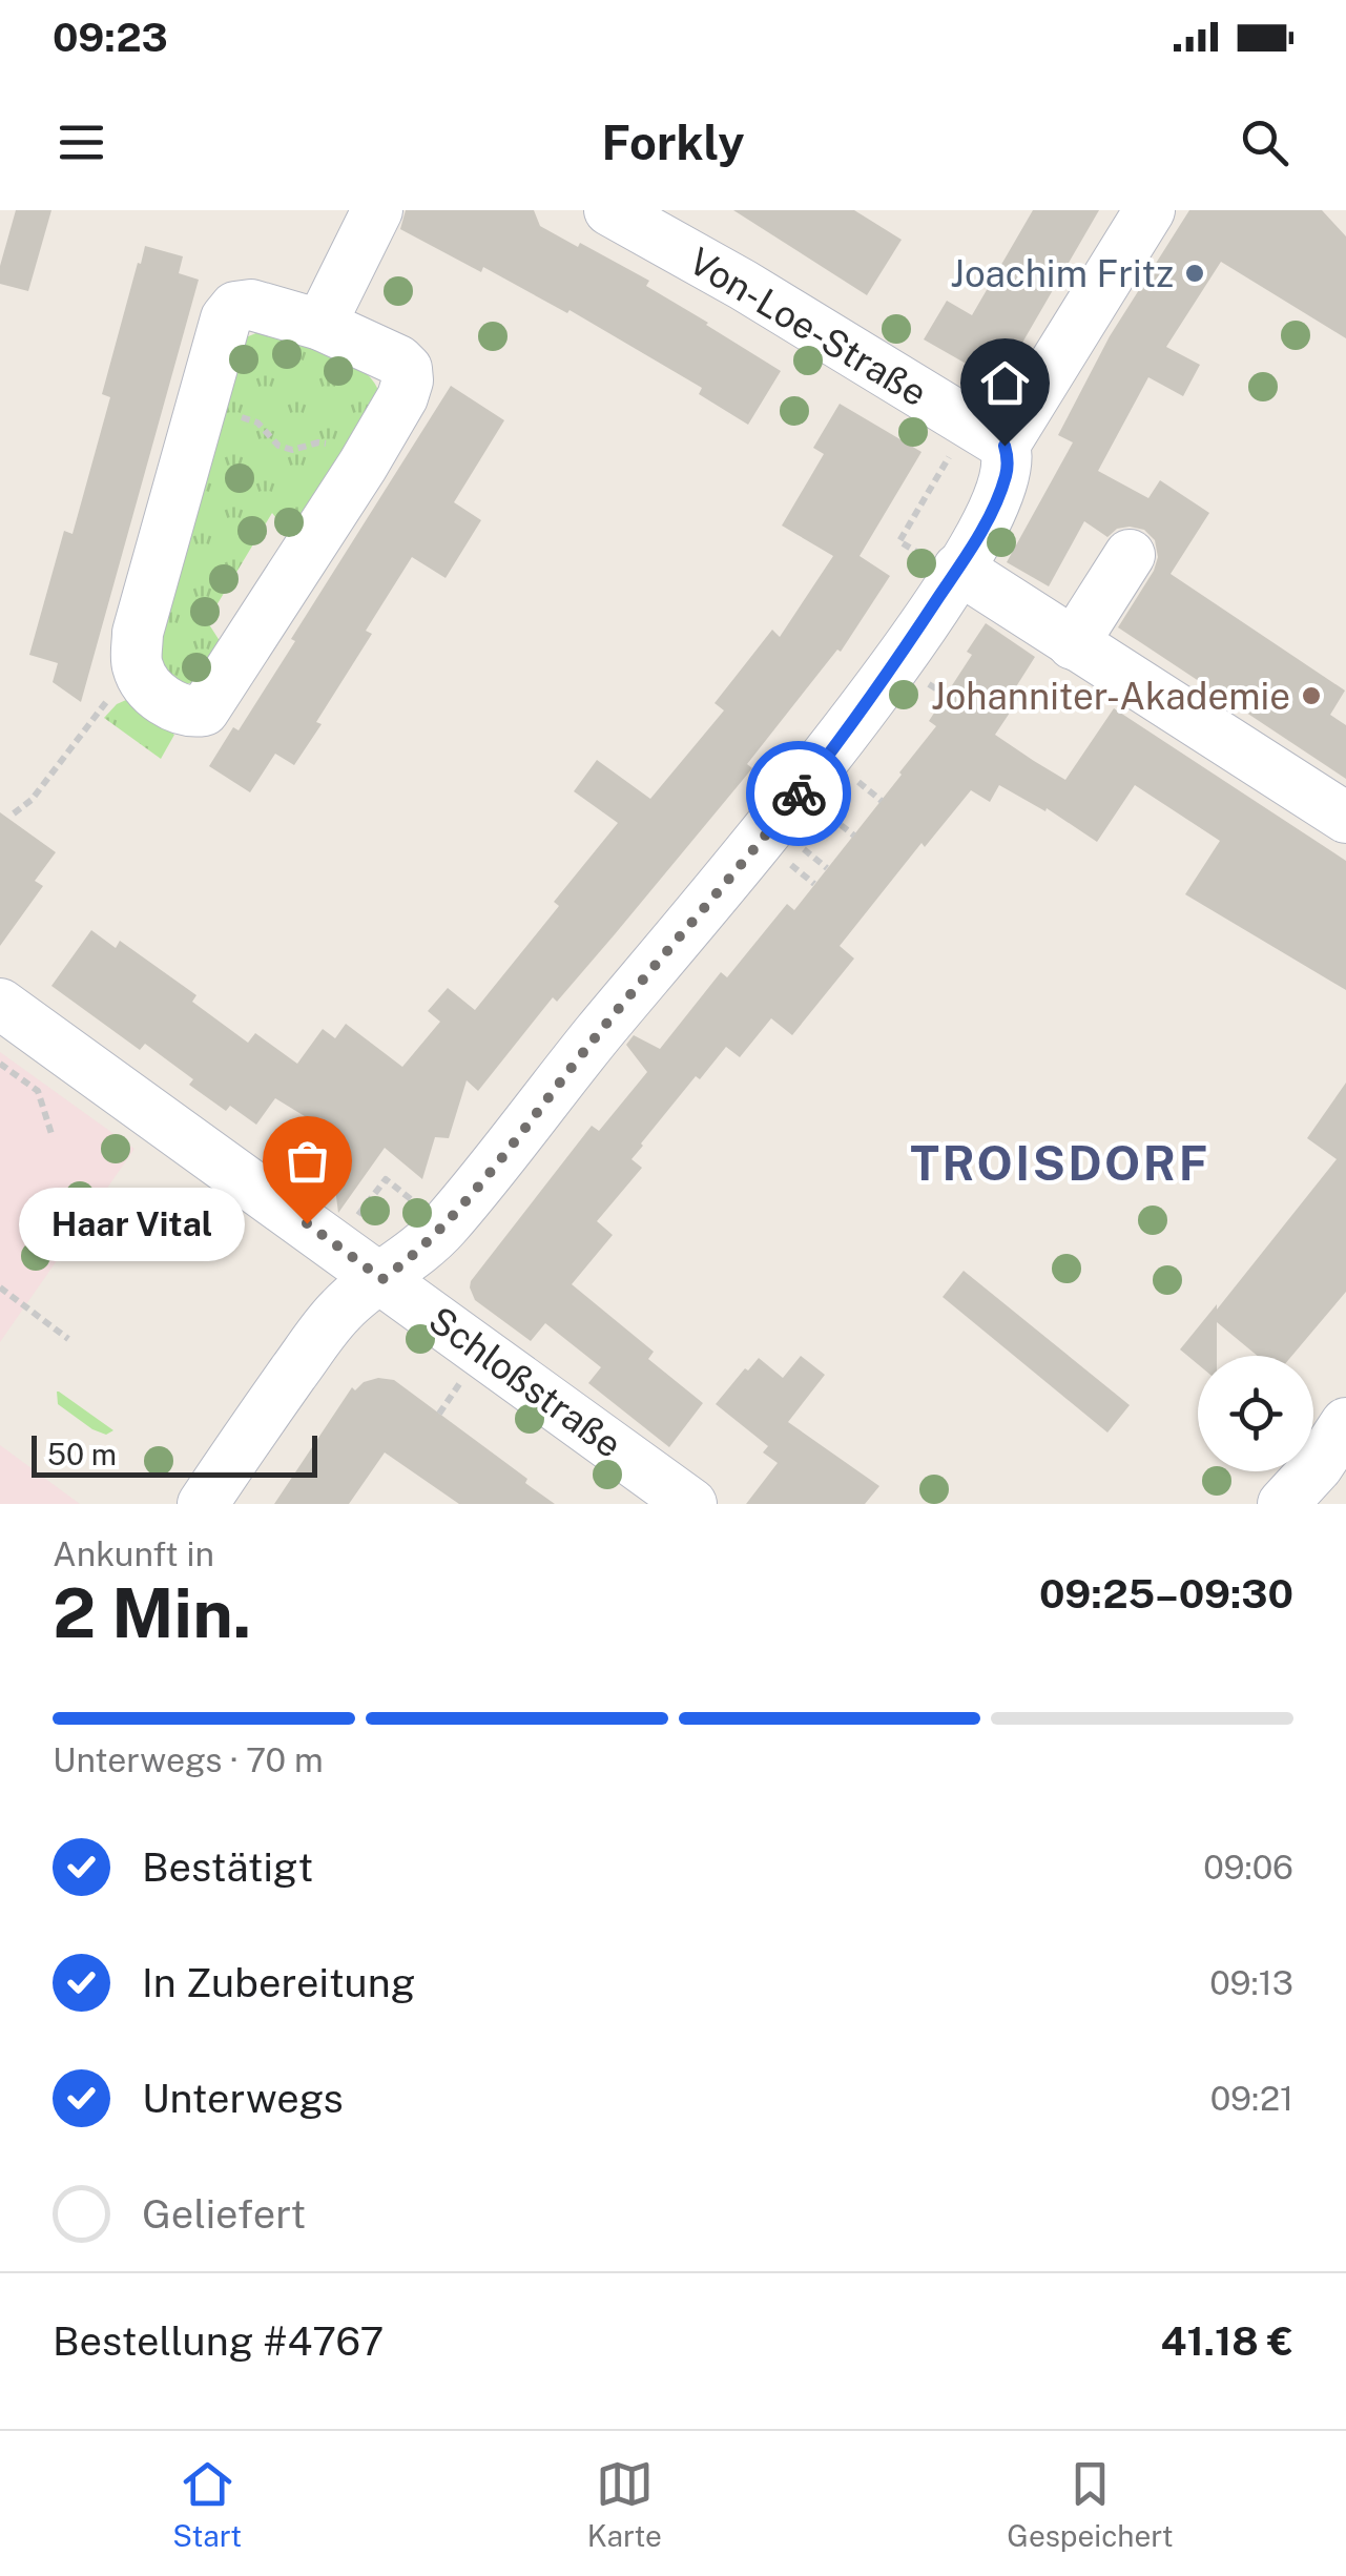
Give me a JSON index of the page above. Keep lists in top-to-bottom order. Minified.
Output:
{"streets":{"street":["Von-Loe-Straße","Schloßstraße"]},"districts":["TROISDORF"],"places":["Joachim Fritz","Johanniter-Akademie","Haar Vital"],"scale_bar":"50 m","page":{"status":"09:23","header":"Forkly","bubble":"Haar Vital","scale":"50 m","heading":["2 Min.","Ankunft in","09:25–09:30"],"panel":["Bestellung #4767","41.18 €"],"bar":"Unterwegs · 70 m","list":[["Bestätigt","09:06"],["In Zubereitung","09:13"],["Unterwegs","09:21"],"Geliefert"],"tabs":["Start","Karte","Gespeichert"]}}
